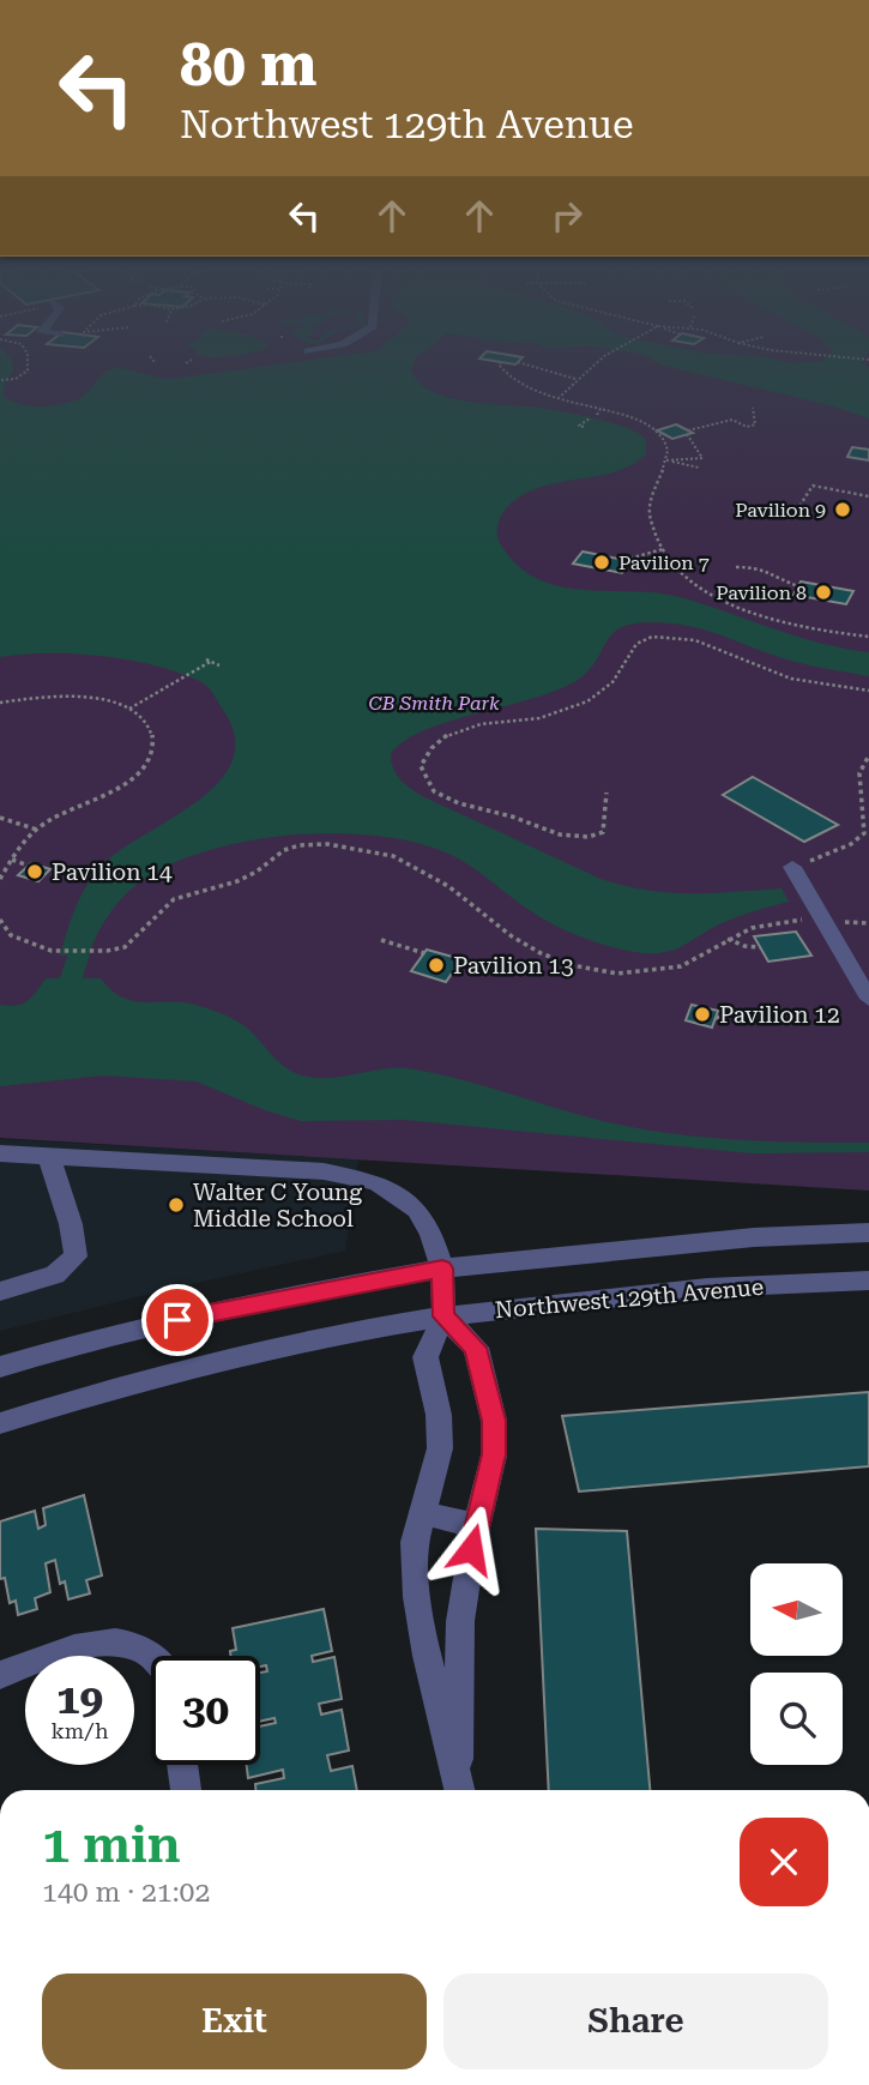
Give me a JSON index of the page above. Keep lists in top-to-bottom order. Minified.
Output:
{"streets":{"street":["Northwest 129th Avenue"]},"parks":["CB Smith Park"],"places":["Pavilion 9","Pavilion 7","Pavilion 8","Pavilion 14","Pavilion 13","Pavilion 12","Walter C Young Middle School"],"north":"left","page":{"turn":["80 m","Northwest 129th Avenue"],"speed":"19 km/h","limit":"30","heading":["1 min","140 m · 21:02"],"buttons":["Exit","Share"]}}
